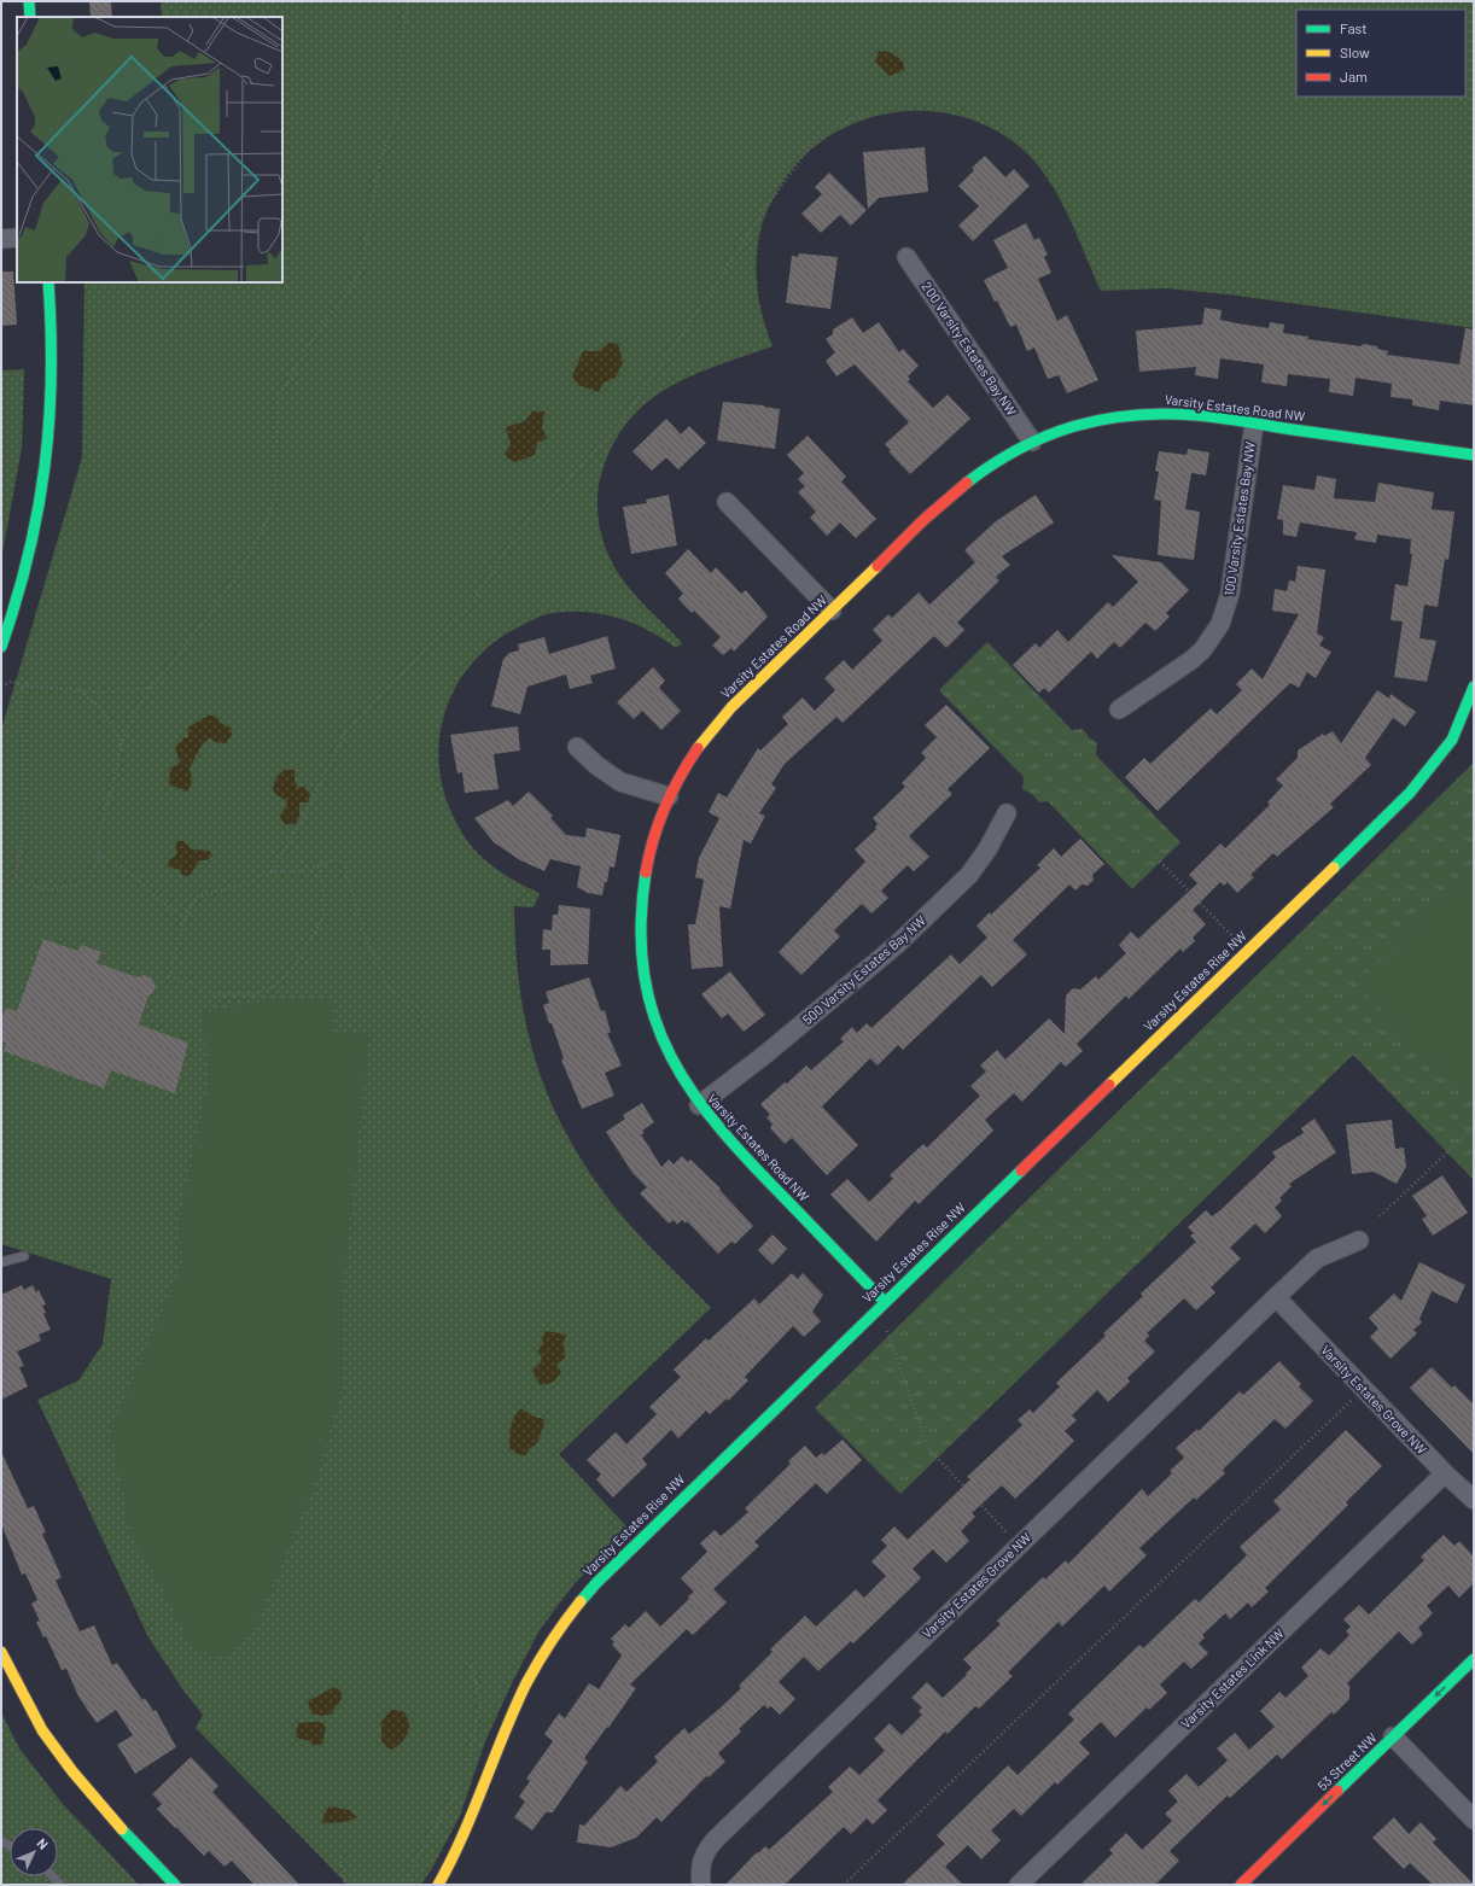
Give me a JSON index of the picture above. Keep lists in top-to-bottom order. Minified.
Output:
{"streets":{"street":["200 Varsity Estates Bay NW","Varsity Estates Road NW","100 Varsity Estates Bay NW","500 Varsity Estates Bay NW","Varsity Estates Rise NW","Varsity Estates Grove NW","Varsity Estates Link NW","53 Street NW"]},"crossings":[["200 Varsity Estates Bay NW","Varsity Estates Road NW"],["Varsity Estates Road NW","100 Varsity Estates Bay NW"],["Varsity Estates Road NW","500 Varsity Estates Bay NW"],["Varsity Estates Road NW","Varsity Estates Rise NW"],["Varsity Estates Grove NW","Varsity Estates Link NW"]],"one_way":["53 Street NW"],"legend":["Fast","Slow","Jam"],"north":"top right"}
